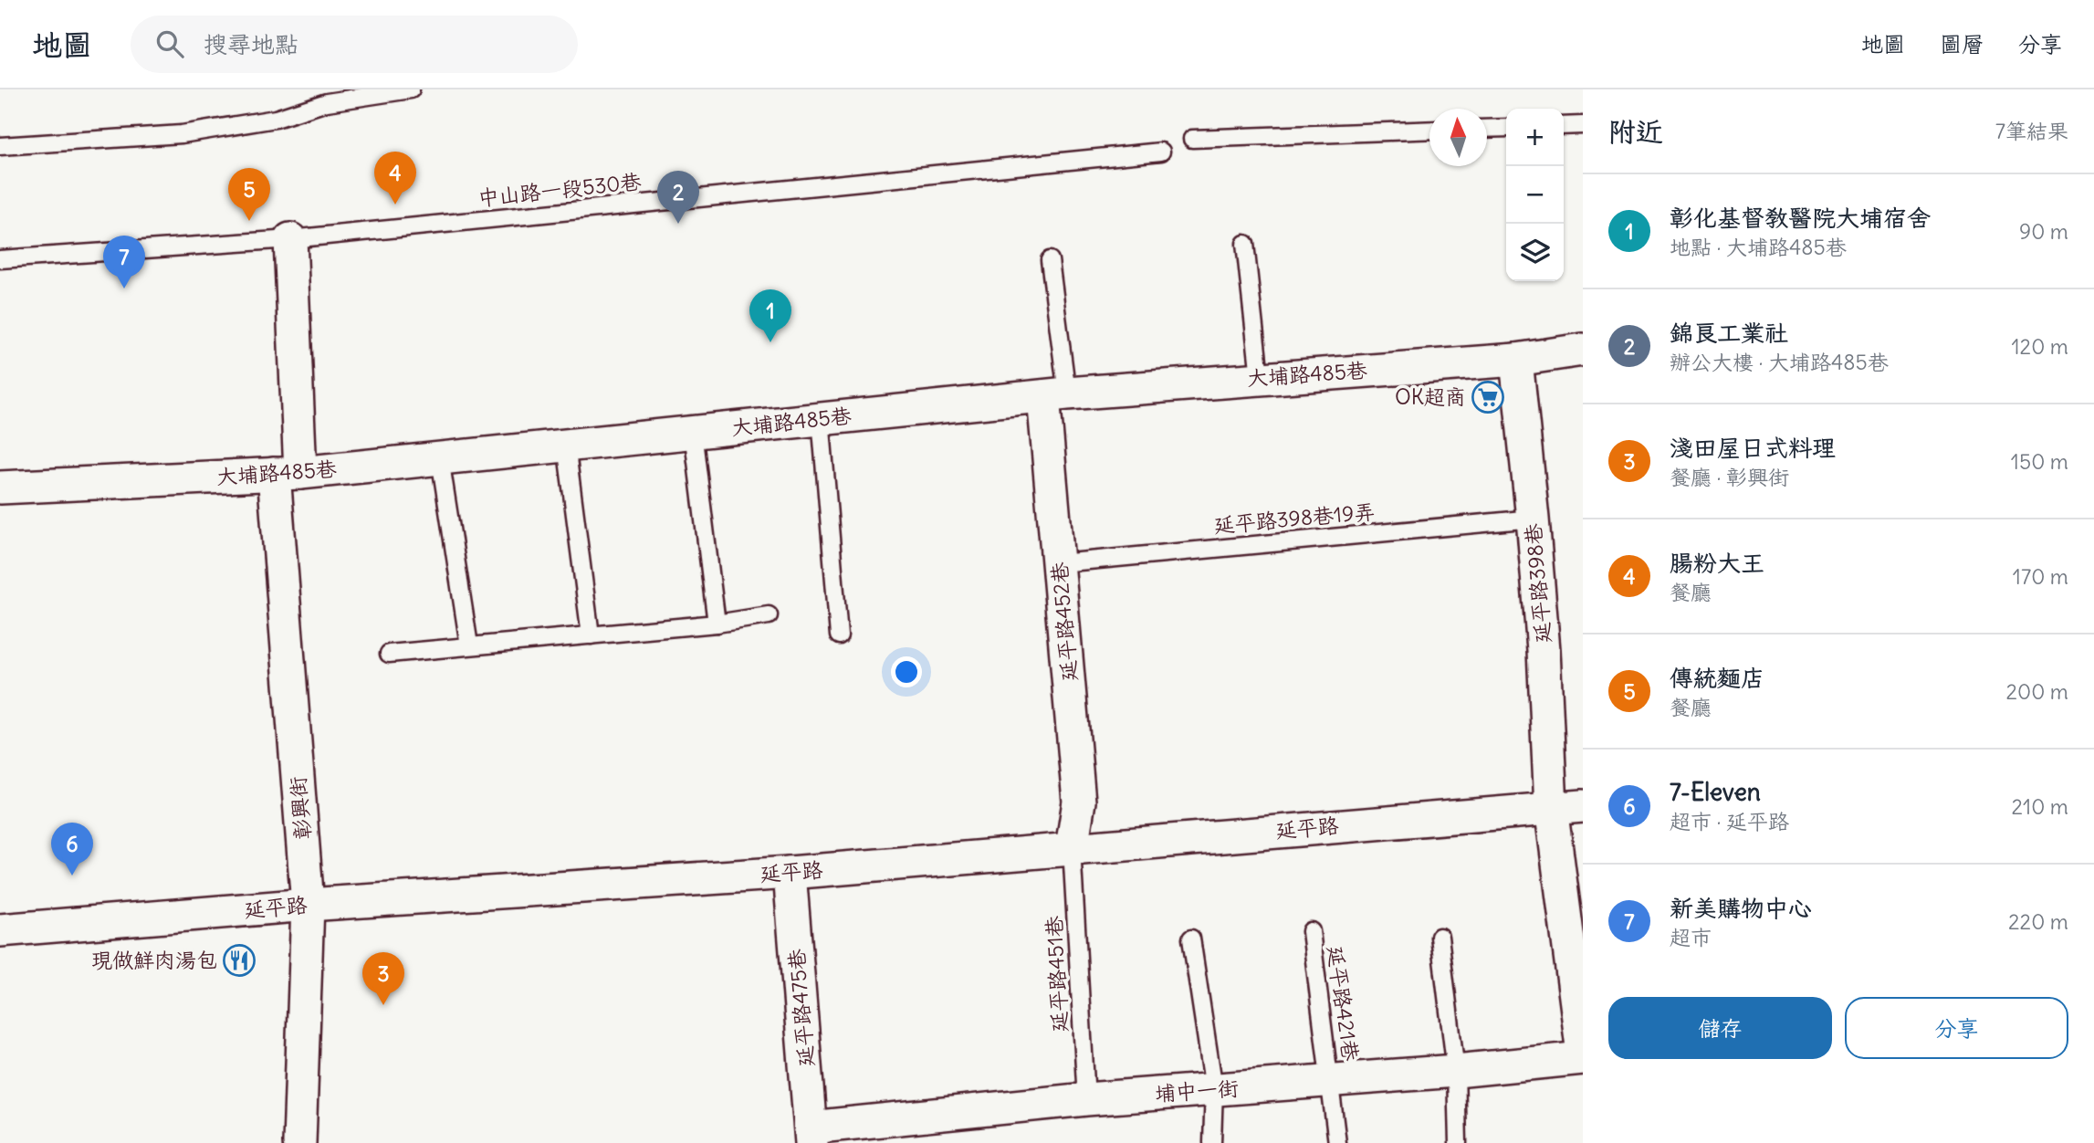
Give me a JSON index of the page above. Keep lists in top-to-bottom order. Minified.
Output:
{"streets":{"street":["大埔路485巷","延平路398巷","延平路452巷","彰興街","延平路","延平路475巷","埔中一街"],"lane":["中山路一段530巷","延平路398巷19弄","延平路451巷","延平路421巷"]},"crossings":[["中山路一段530巷","彰興街"],["大埔路485巷","延平路398巷"],["大埔路485巷","延平路452巷"],["大埔路485巷","彰興街"],["延平路398巷19弄","延平路398巷"],["延平路398巷19弄","延平路452巷"],["延平路398巷","延平路"],["延平路452巷","延平路"],["延平路452巷","延平路451巷"],["彰興街","延平路"],["延平路","延平路451巷"],["延平路","延平路475巷"],["延平路451巷","埔中一街"],["延平路421巷","埔中一街"],["延平路475巷","埔中一街"]],"places":{"supermarket":["OK超商"],"restaurant":["現做鮮肉湯包"]},"north":"top","page":{"header":"地圖","search":"搜尋地點","nav":["地圖","圖層","分享"],"heading":["附近","7筆結果"],"map_buttons":["+","−"],"pins":["4","5","2","7","1","6","3"],"list":[{"mark":"1","name":"彰化基督教醫院大埔宿舍","note":"地點 · 大埔路485巷","value":"90 m"},{"mark":"2","name":"錦良工業社","note":"辦公大樓 · 大埔路485巷","value":"120 m"},{"mark":"3","name":"淺田屋日式料理","note":"餐廳 · 彰興街","value":"150 m"},{"mark":"4","name":"腸粉大王","note":"餐廳","value":"170 m"},{"mark":"5","name":"傳統麵店","note":"餐廳","value":"200 m"},{"mark":"6","name":"7-Eleven","note":"超市 · 延平路","value":"210 m"},{"mark":"7","name":"新美購物中心","note":"超市","value":"220 m"}],"buttons":["儲存","分享"]}}
